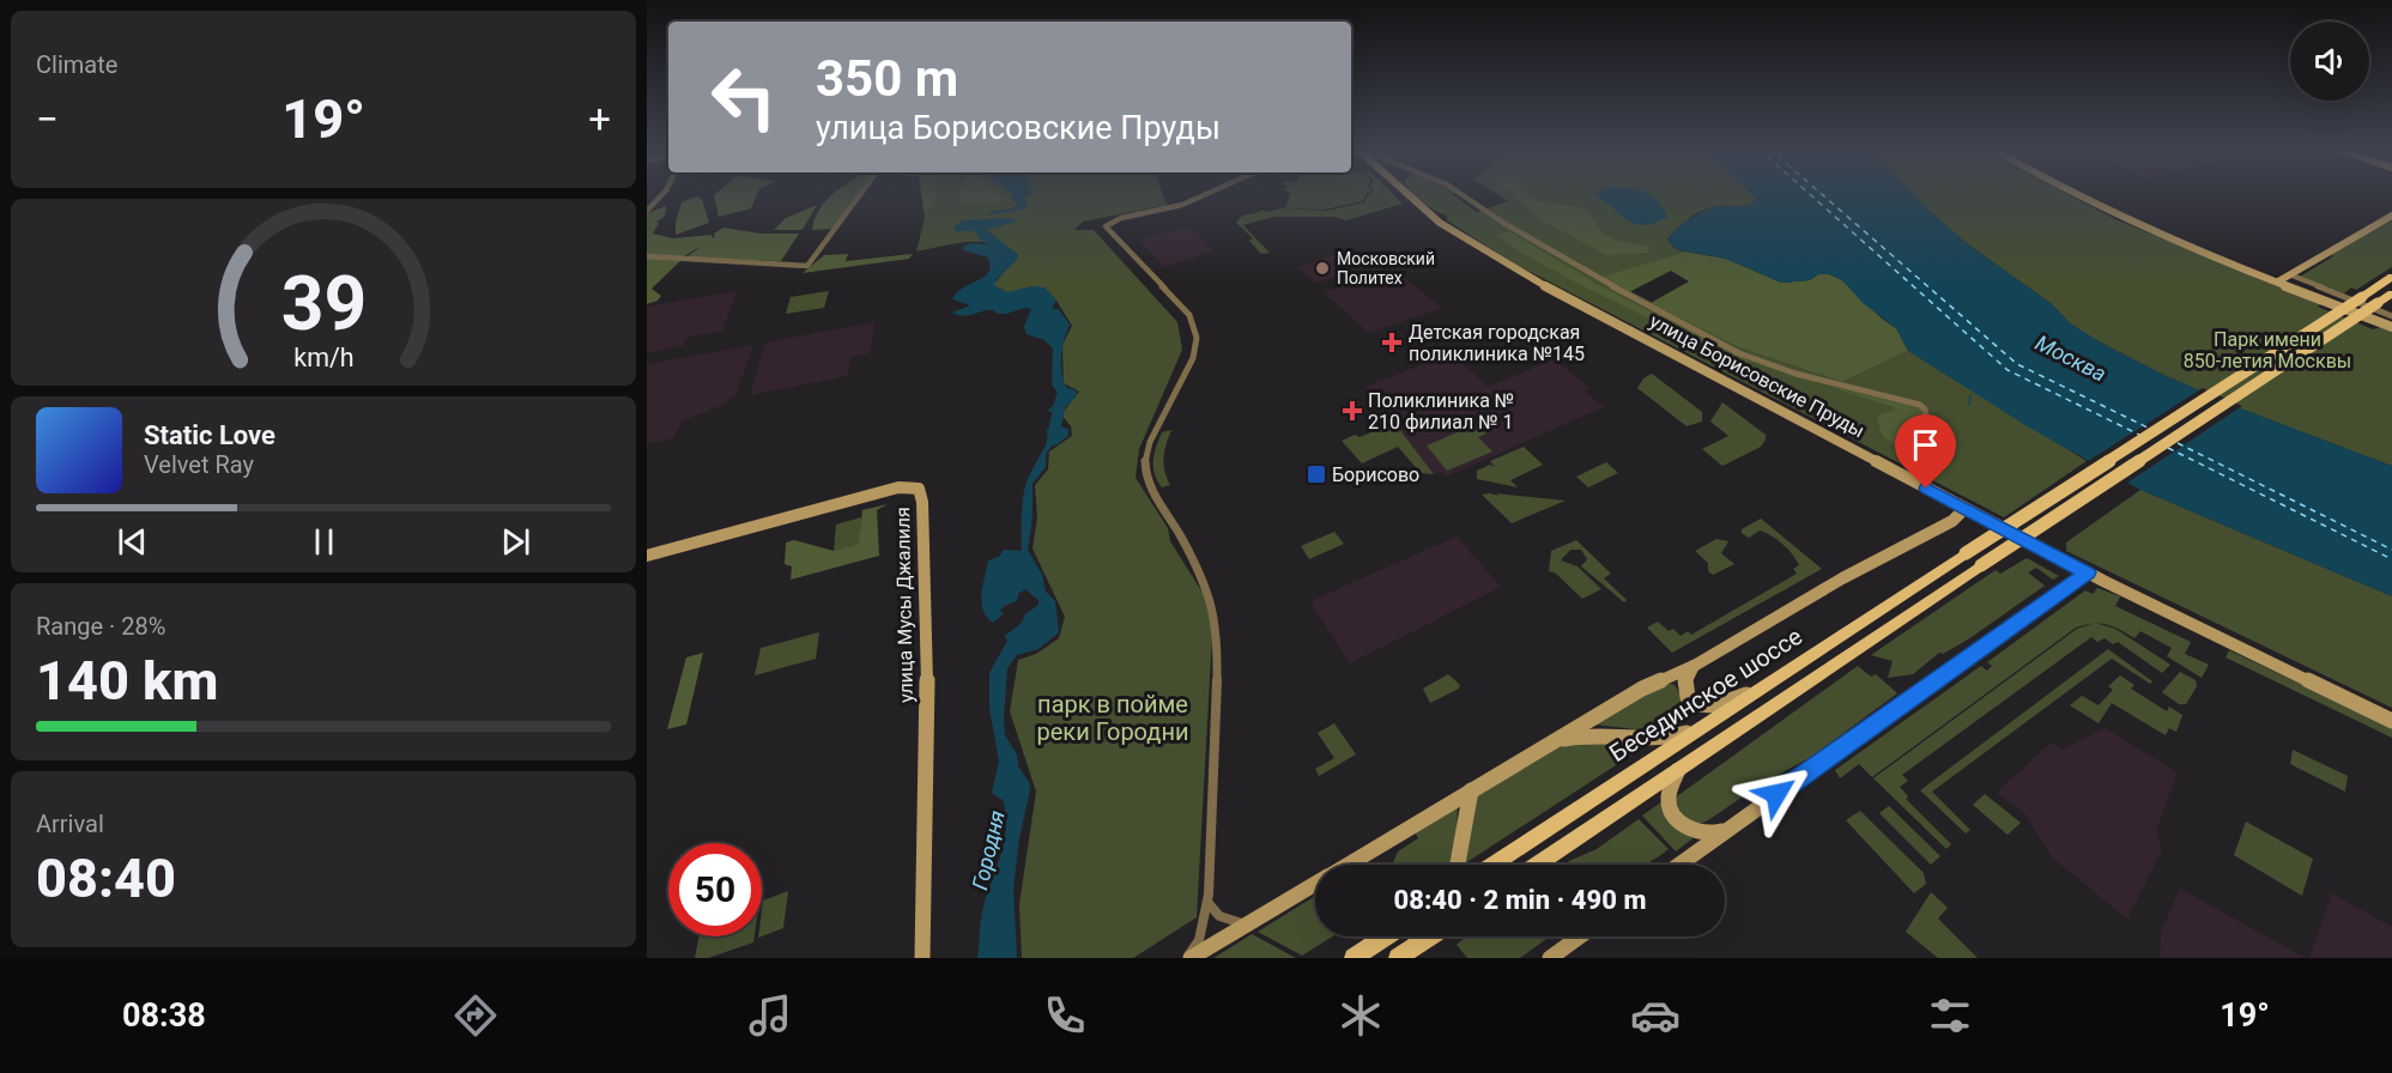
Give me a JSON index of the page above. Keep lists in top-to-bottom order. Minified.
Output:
{"streets":{"main road":["улица Борисовские Пруды","улица Мусы Джалиля","Бесединское шоссе"]},"water":["Москва","Городня"],"parks":["Парк имени 850-летия Москвы","парк в пойме реки Городни"],"places":{"other":["Московский Политех"],"health":["Детская городская поликлиника №145","Поликлиника № 210 филиал № 1"],"transit":["Борисово"]},"page":{"tile":["Climate",["Range · 28%","140 km"],["Arrival","08:40"]],"turn":["350 m","улица Борисовские Пруды"],"heat":["−","19°","+"],"song":["Static Love","Velvet Ray"],"limit":"50","trip":"08:40 · 2 min · 490 m","tabs":["08:38","19°"],"gauge":["39","km/h"]}}
